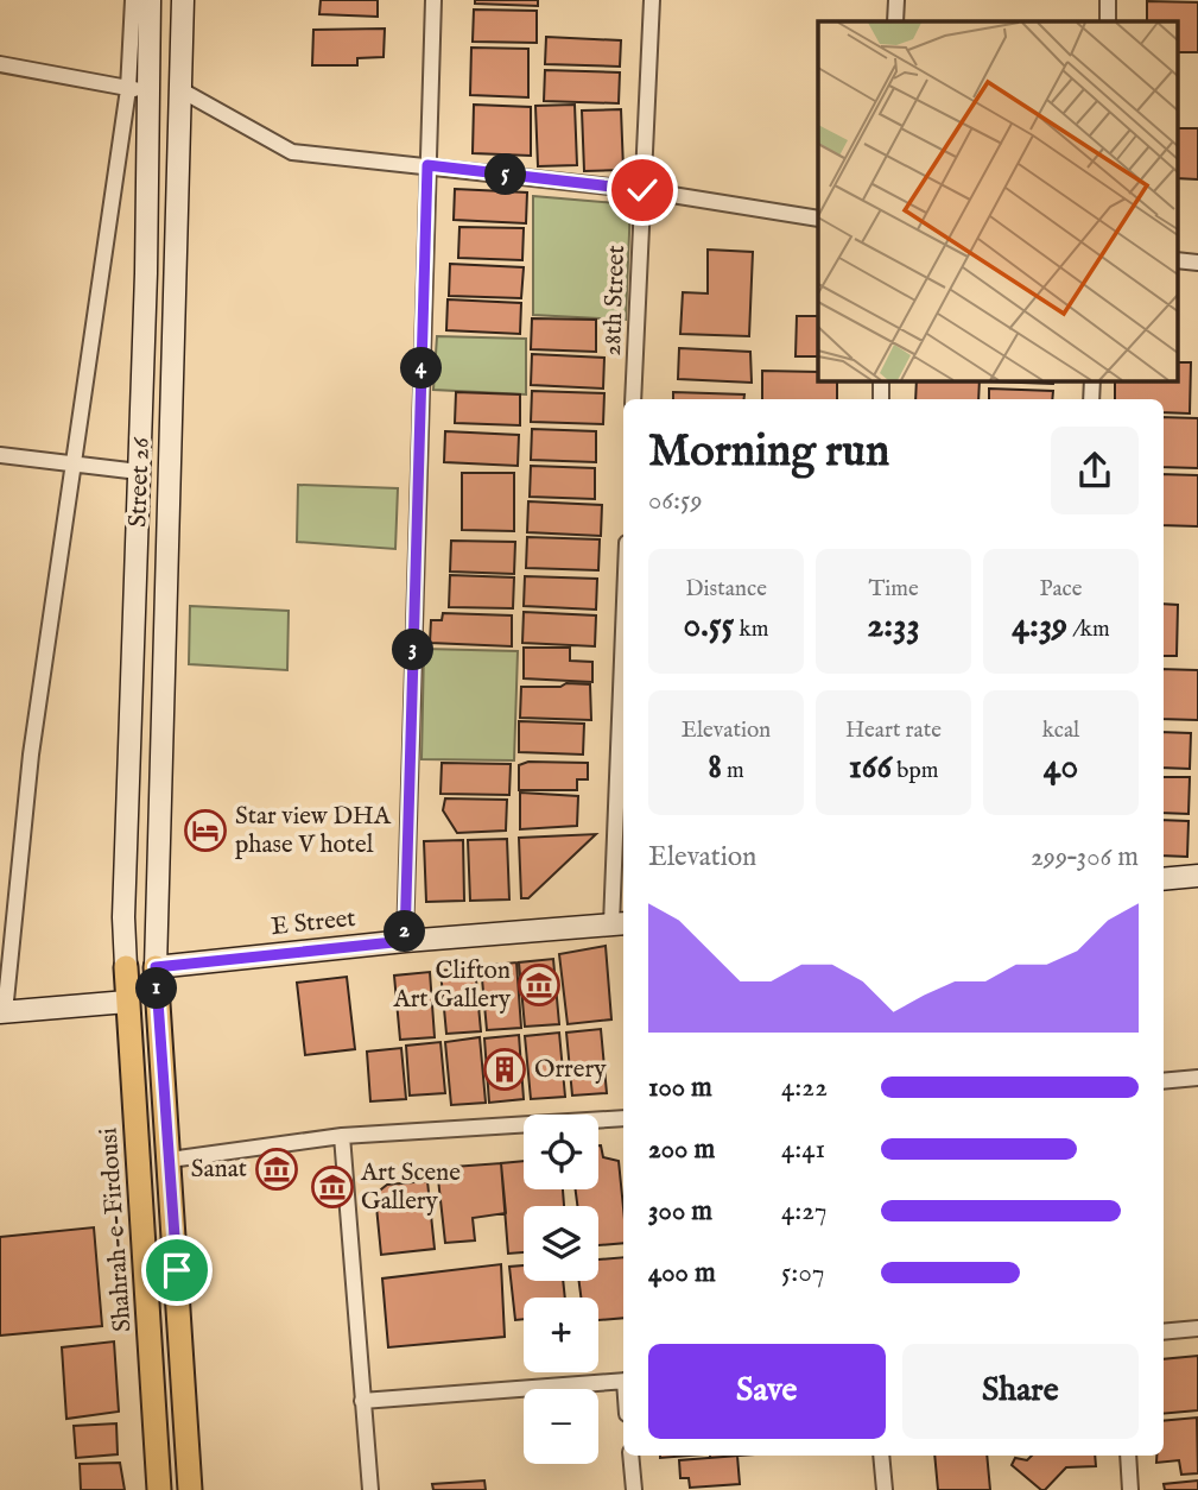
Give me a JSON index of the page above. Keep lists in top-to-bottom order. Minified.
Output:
{"streets":{"main road":["Street 26","E Street","Shahrah-e-Firdousi"],"street":["28th Street"]},"crossings":[["Street 26","E Street"],["Street 26","Shahrah-e-Firdousi"]],"places":{"hotel":["Star view DHA phase V hotel"],"museum":["Clifton Art Gallery","Sanat","Art Scene Gallery"],"building":["Orrery"]},"page":{"pins":["5","4","3","2","1"],"heading":["Morning run","06:59"],"stats":[["Distance","0.55 km"],["Time","2:33"],["Pace","4:39 /km"],["Elevation","8 m"],["Heart rate","166 bpm"],["kcal","40"]],"chart":["Elevation","299–306 m"],"list":[{"name":"100 m","note":"4:22"},{"name":"200 m","note":"4:41"},{"name":"300 m","note":"4:27"},{"name":"400 m","note":"5:07"}],"map_buttons":["+","−"],"buttons":["Save","Share"]}}
